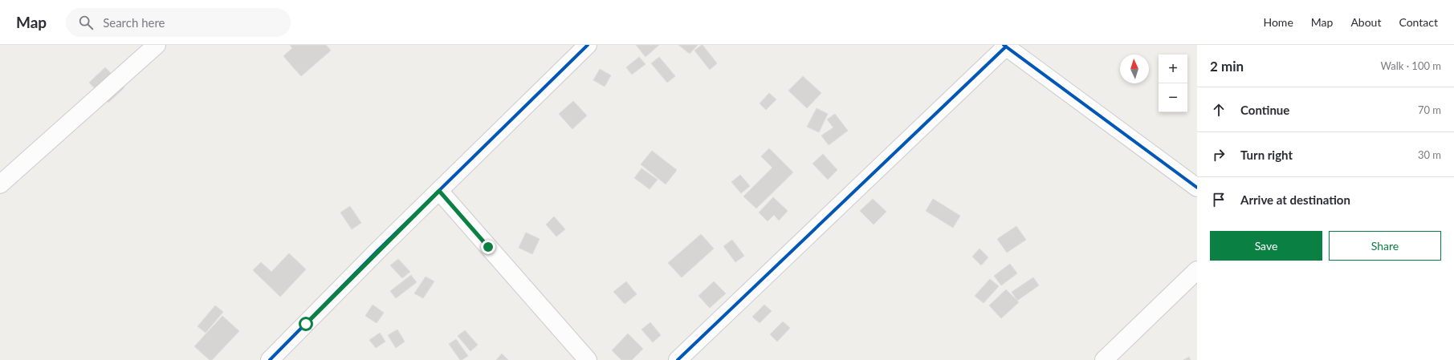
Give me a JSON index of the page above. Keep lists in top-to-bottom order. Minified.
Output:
{"north":"top","page":{"header":"Map","search":"Search here","nav":["Home","Map","About","Contact"],"heading":["2 min","Walk · 100 m"],"map_buttons":["+","−"],"list":[["Continue","70 m"],["Turn right","30 m"],"Arrive at destination"],"buttons":["Save","Share"]}}
